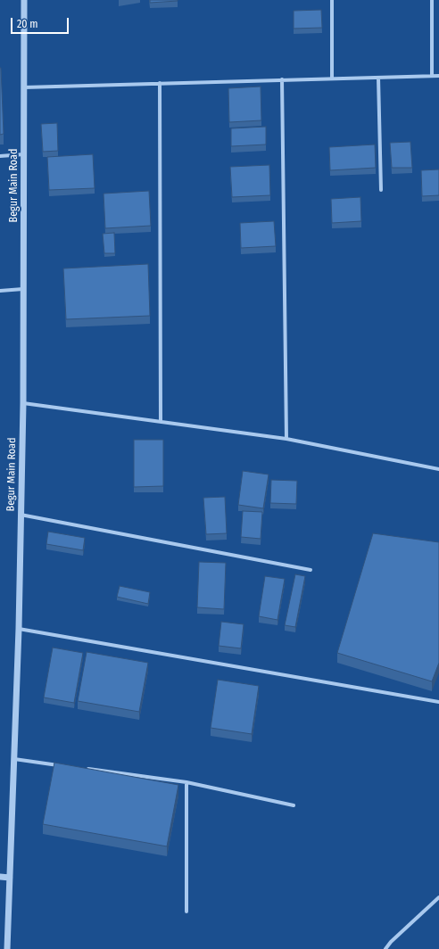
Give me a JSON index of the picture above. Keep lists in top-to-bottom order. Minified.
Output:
{"streets":{"street":["Begur Main Road"]},"scale_bar":"20 m"}
